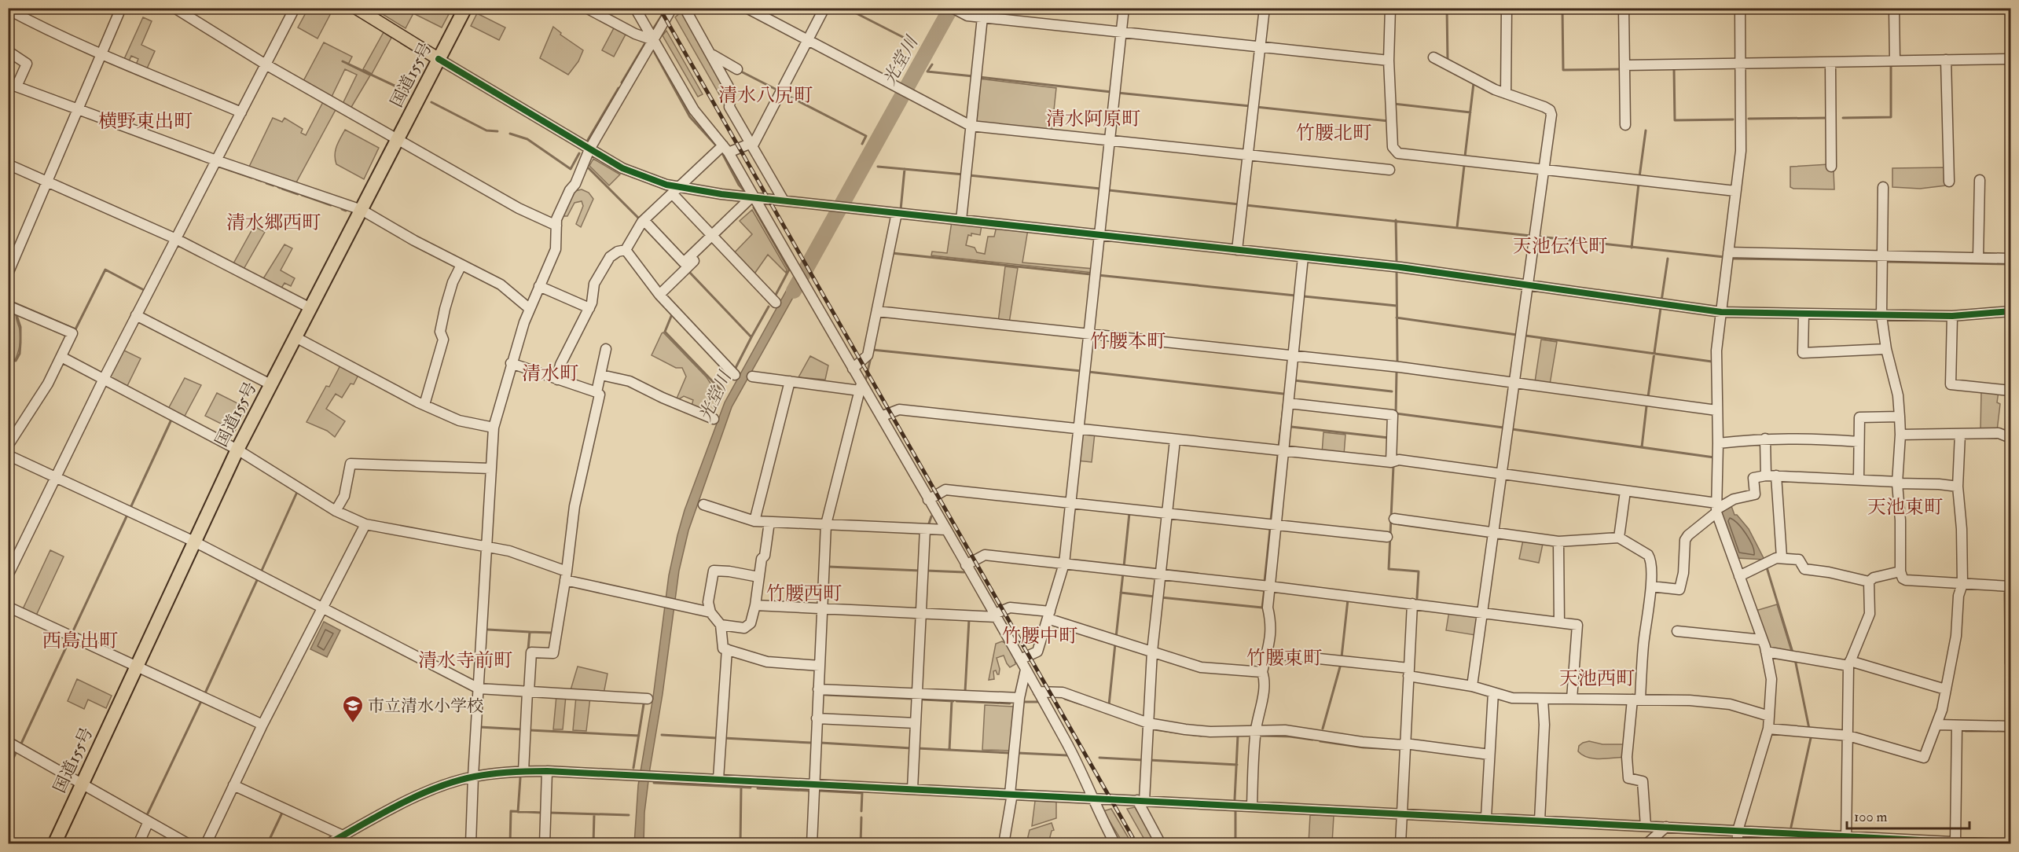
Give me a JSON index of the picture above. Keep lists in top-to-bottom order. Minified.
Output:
{"streets":{"highway":["国道155号"]},"districts":["清水八尻町","清水阿原町","横野東出町","竹腰北町","清水郷西町","天池伝代町","竹腰本町","清水町","天池東町","竹腰西町","竹腰中町","西島出町","竹腰東町","清水寺前町","天池西町"],"water":["光堂川"],"places":{"school or university":["市立清水小学校"]},"scale_bar":"100 m"}
